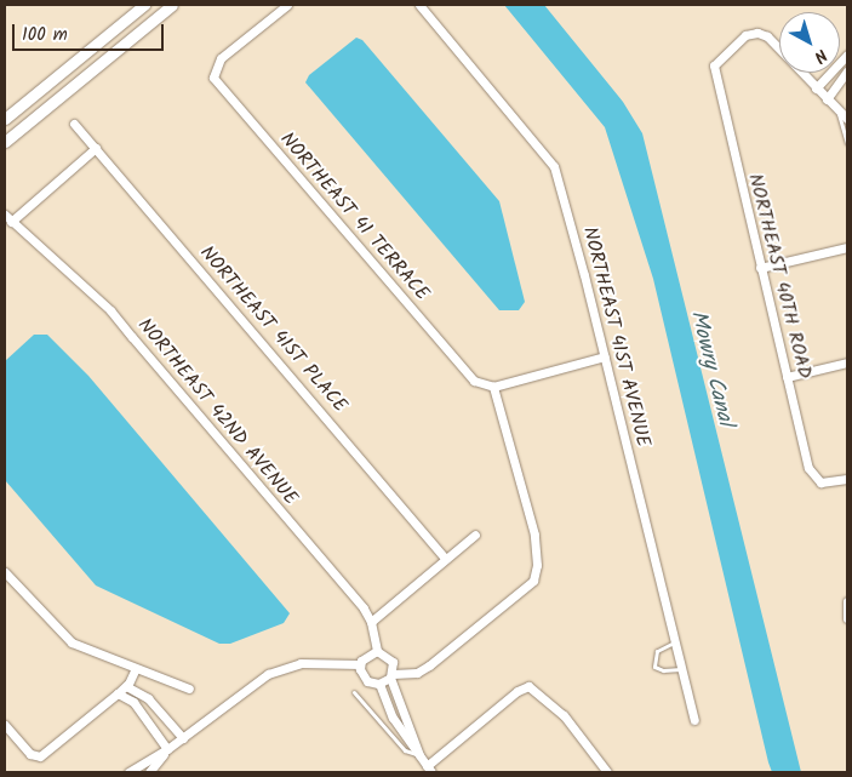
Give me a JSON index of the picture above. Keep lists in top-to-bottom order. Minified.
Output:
{"streets":{"street":["NORTHEAST 41 TERRACE","NORTHEAST 40TH ROAD","NORTHEAST 41ST PLACE","NORTHEAST 41ST AVENUE","NORTHEAST 42ND AVENUE"]},"water":["Mowry Canal"],"scale_bar":"100 m","north":"bottom right"}
